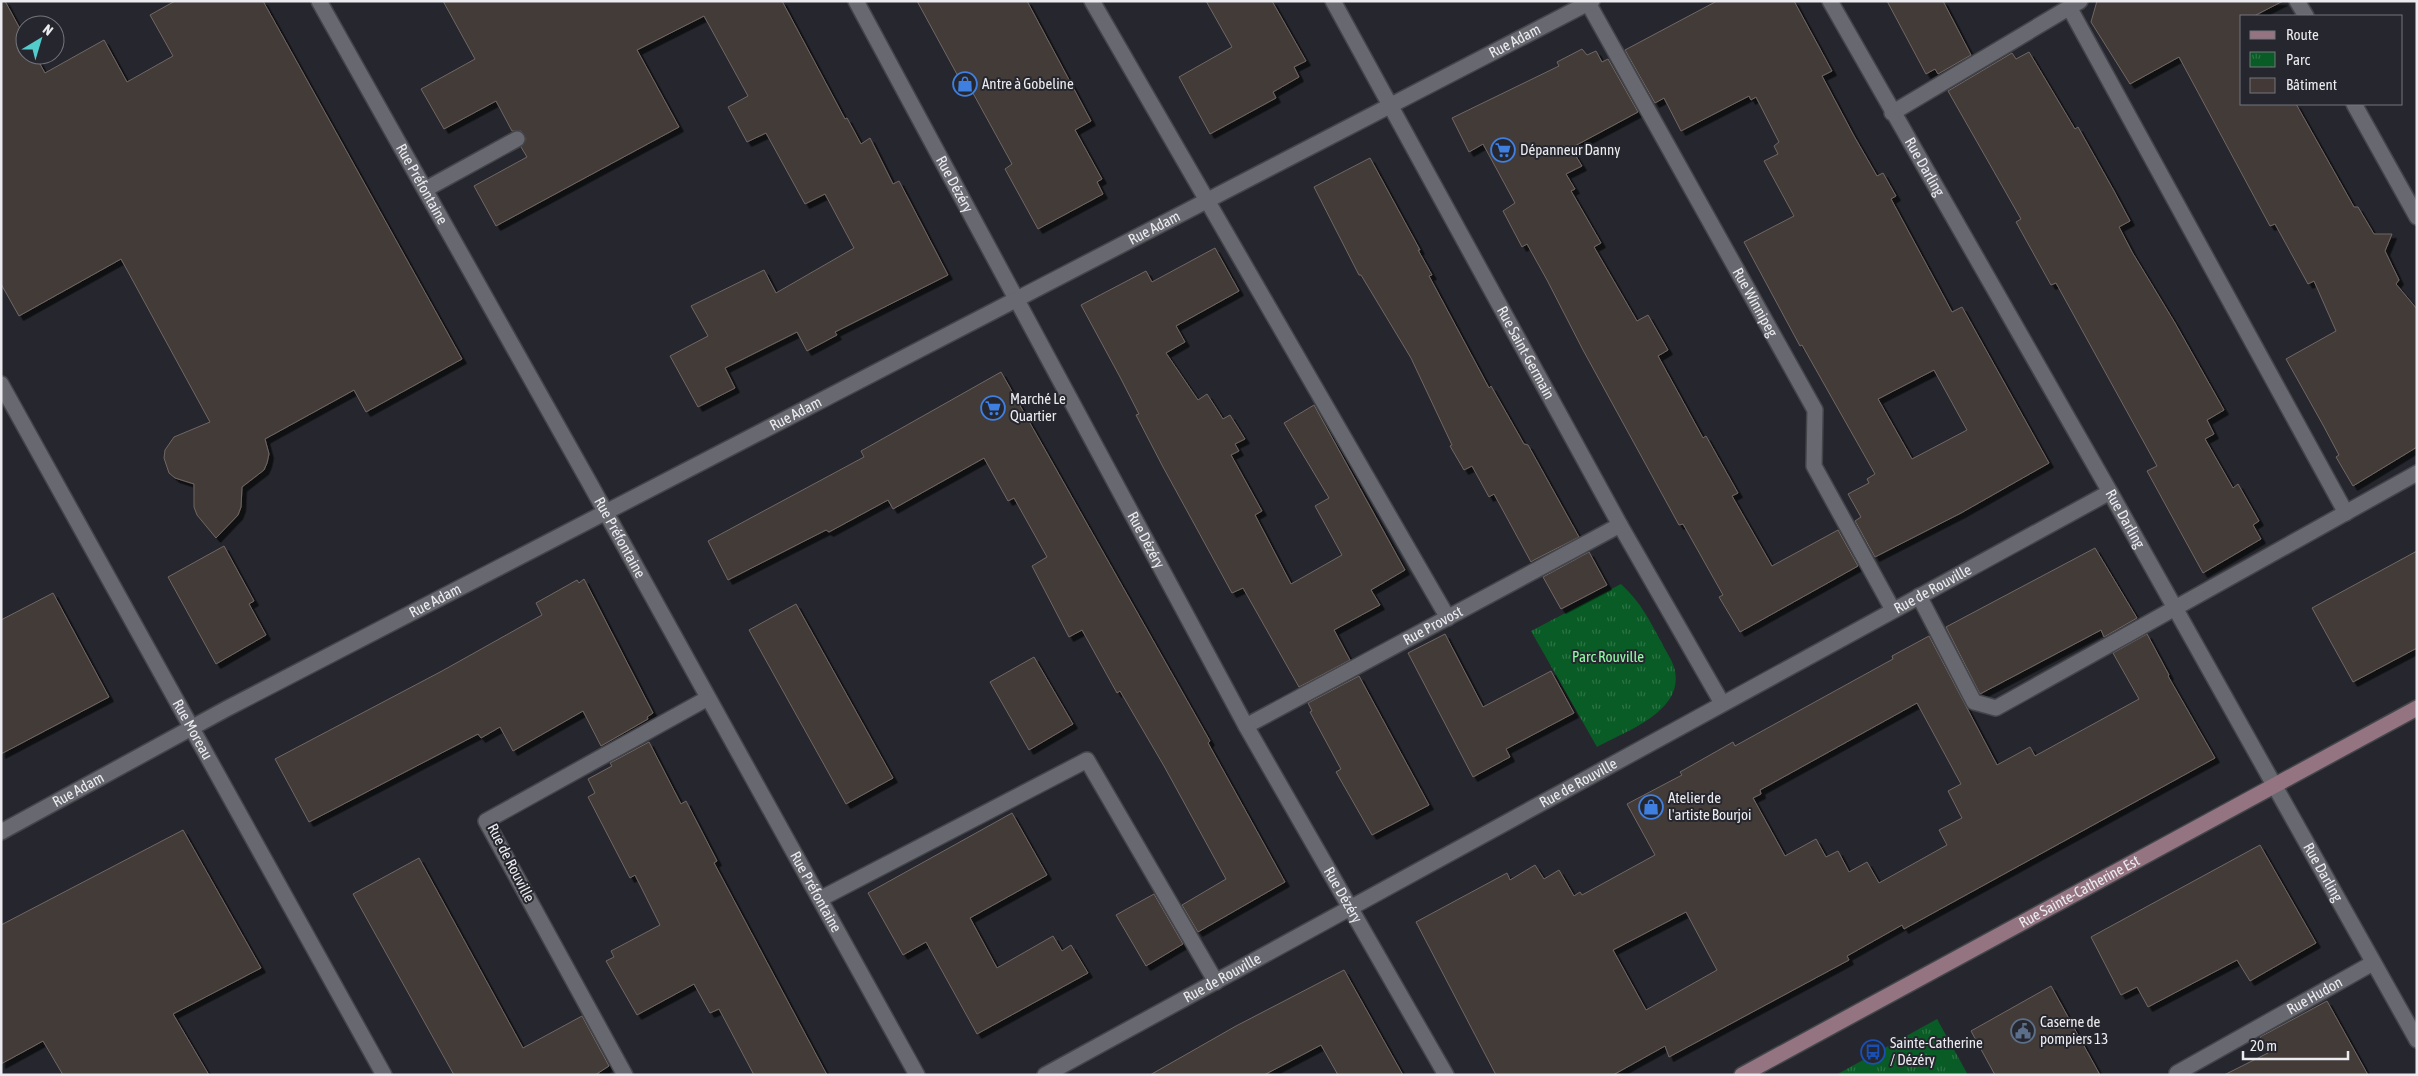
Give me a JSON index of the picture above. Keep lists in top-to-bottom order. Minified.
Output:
{"streets":{"street":["Rue Adam","Rue Darling","Rue Préfontaine","Rue Dézéry","Rue Winnipeg","Rue Saint-Germain","Rue de Rouville","Rue Provost","Rue Moreau","Rue Sainte-Catherine Est","Rue Hudon"]},"crossings":[["Rue Adam","Rue Préfontaine"],["Rue Adam","Rue Dézéry"],["Rue Adam","Rue Winnipeg"],["Rue Adam","Rue Saint-Germain"],["Rue Adam","Rue Moreau"],["Rue Darling","Rue de Rouville"],["Rue Darling","Rue Sainte-Catherine Est"],["Rue Darling","Rue Hudon"],["Rue Préfontaine","Rue de Rouville"],["Rue Dézéry","Rue de Rouville"],["Rue Dézéry","Rue Provost"],["Rue Winnipeg","Rue de Rouville"],["Rue Saint-Germain","Rue de Rouville"],["Rue Saint-Germain","Rue Provost"]],"parks":["Parc Rouville"],"places":{"shop":["Antre à Gobeline","Atelier de l'artiste Bourjoi"],"supermarket":["Dépanneur Danny","Marché Le Quartier"],"public building":["Caserne de pompiers 13"],"bus stop":["Sainte-Catherine / Dézéry"]},"legend":["Route","Parc","Bâtiment"],"scale_bar":"20 m","north":"top right"}
